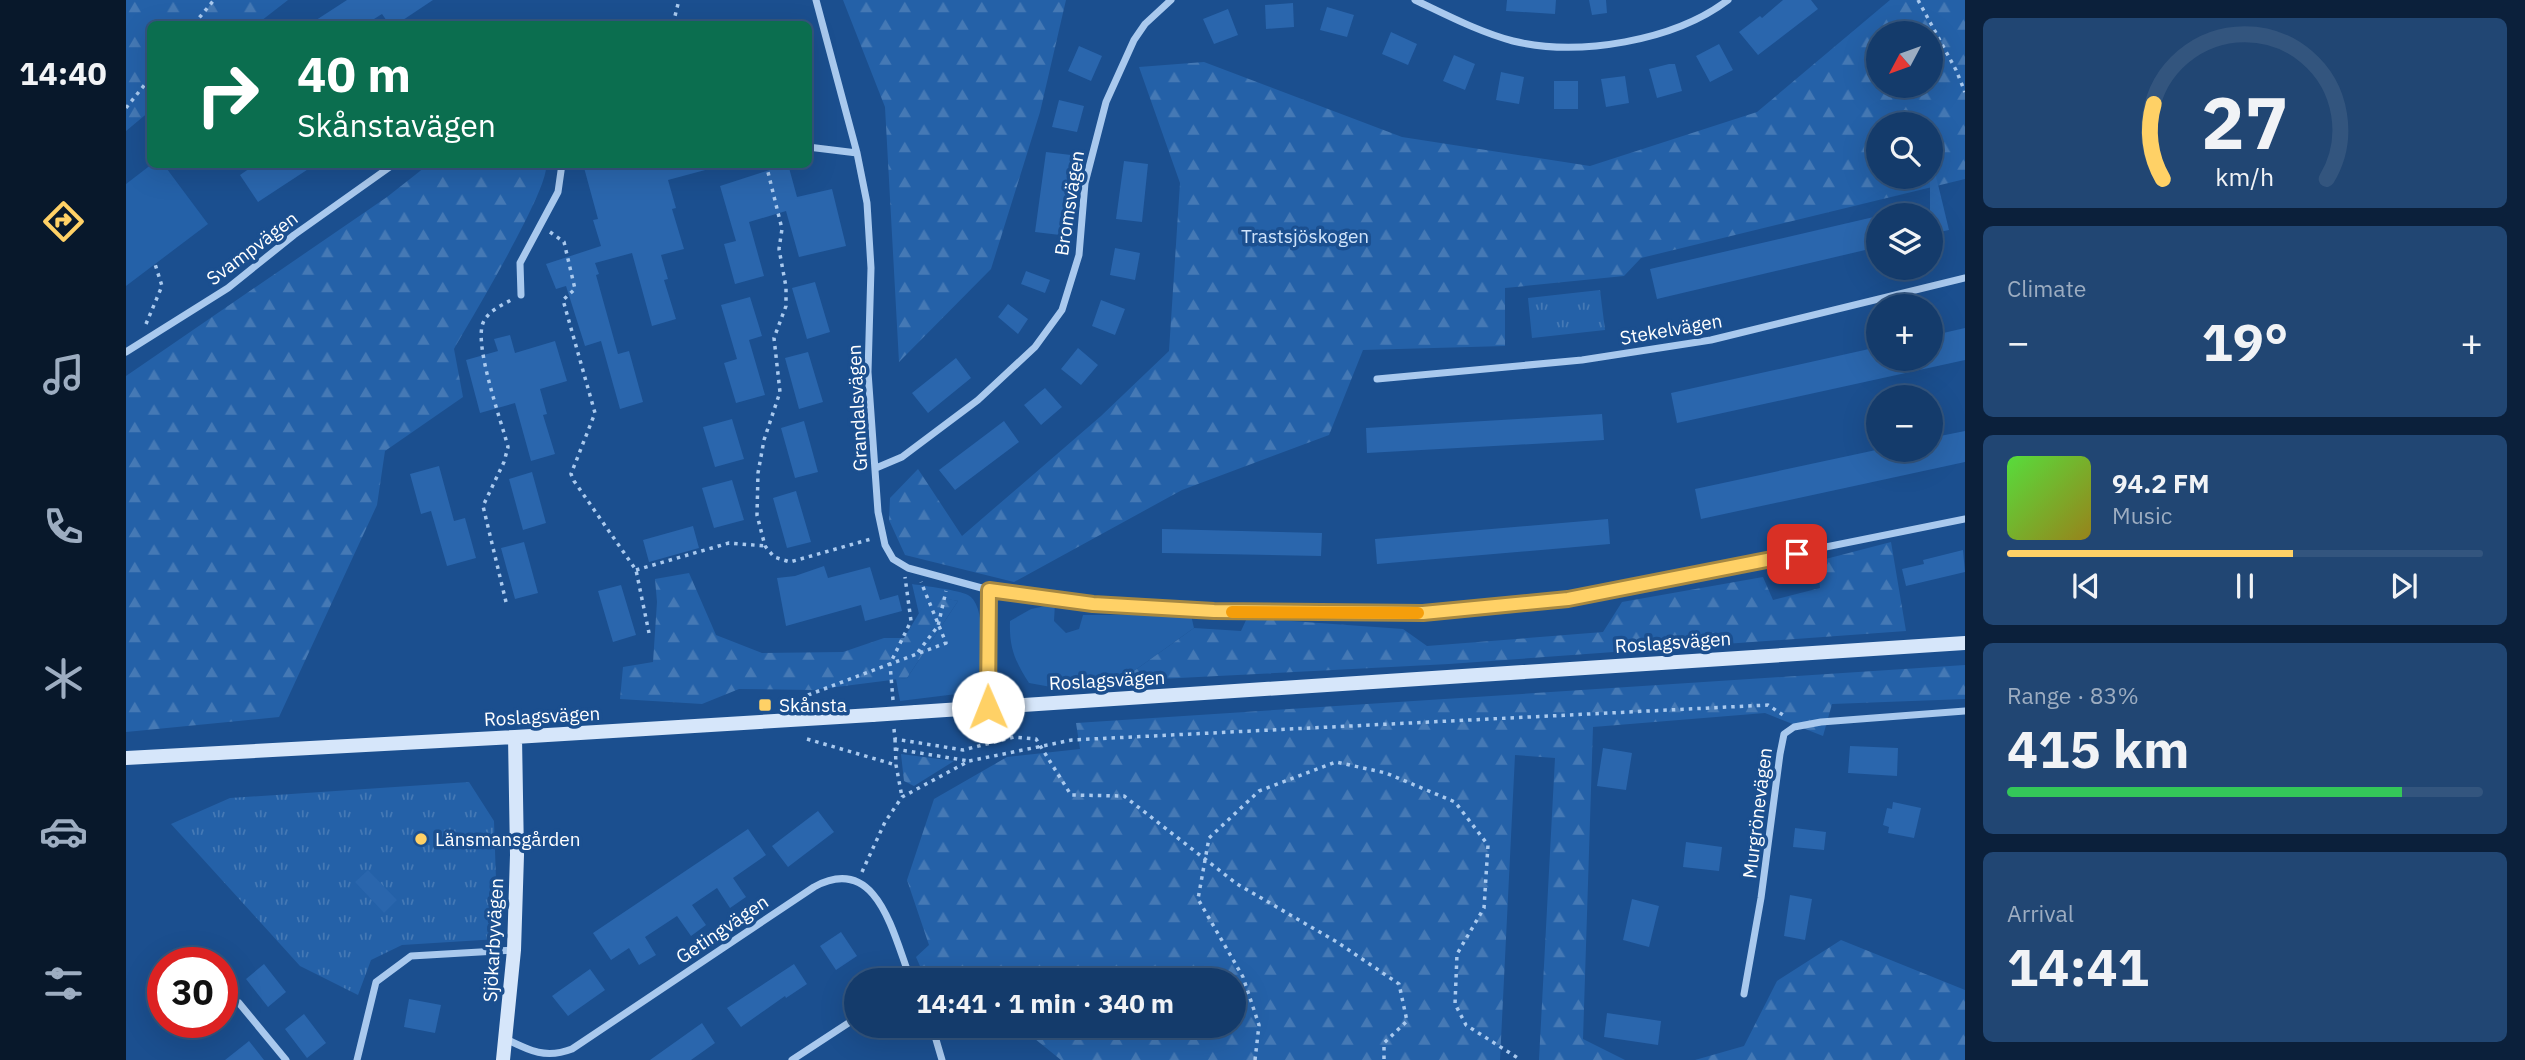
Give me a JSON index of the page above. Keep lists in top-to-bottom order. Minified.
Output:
{"streets":{"main road":["Roslagsvägen","Sjökarbyvägen"],"street":["Bromsvägen","Svampvägen","Stekelvägen","Grandalsvägen","Murgrönevägen","Getingvägen"]},"crossings":[["Bromsvägen","Grandalsvägen"],["Roslagsvägen","Sjökarbyvägen"],["Getingvägen","Sjökarbyvägen"]],"parks":["Trastsjöskogen"],"places":{"transit":["Skånsta"],"other":["Länsmansgården"]},"north":"bottom left","page":{"tabs":"14:40","map_buttons":["+","−"],"turn":["40 m","Skånstavägen"],"tile":["Climate",["Range · 83%","415 km"],["Arrival","14:41"]],"heat":["−","19°","+"],"song":["94.2 FM","Music"],"limit":"30","trip":"14:41 · 1 min · 340 m","gauge":["27","km/h"]}}
